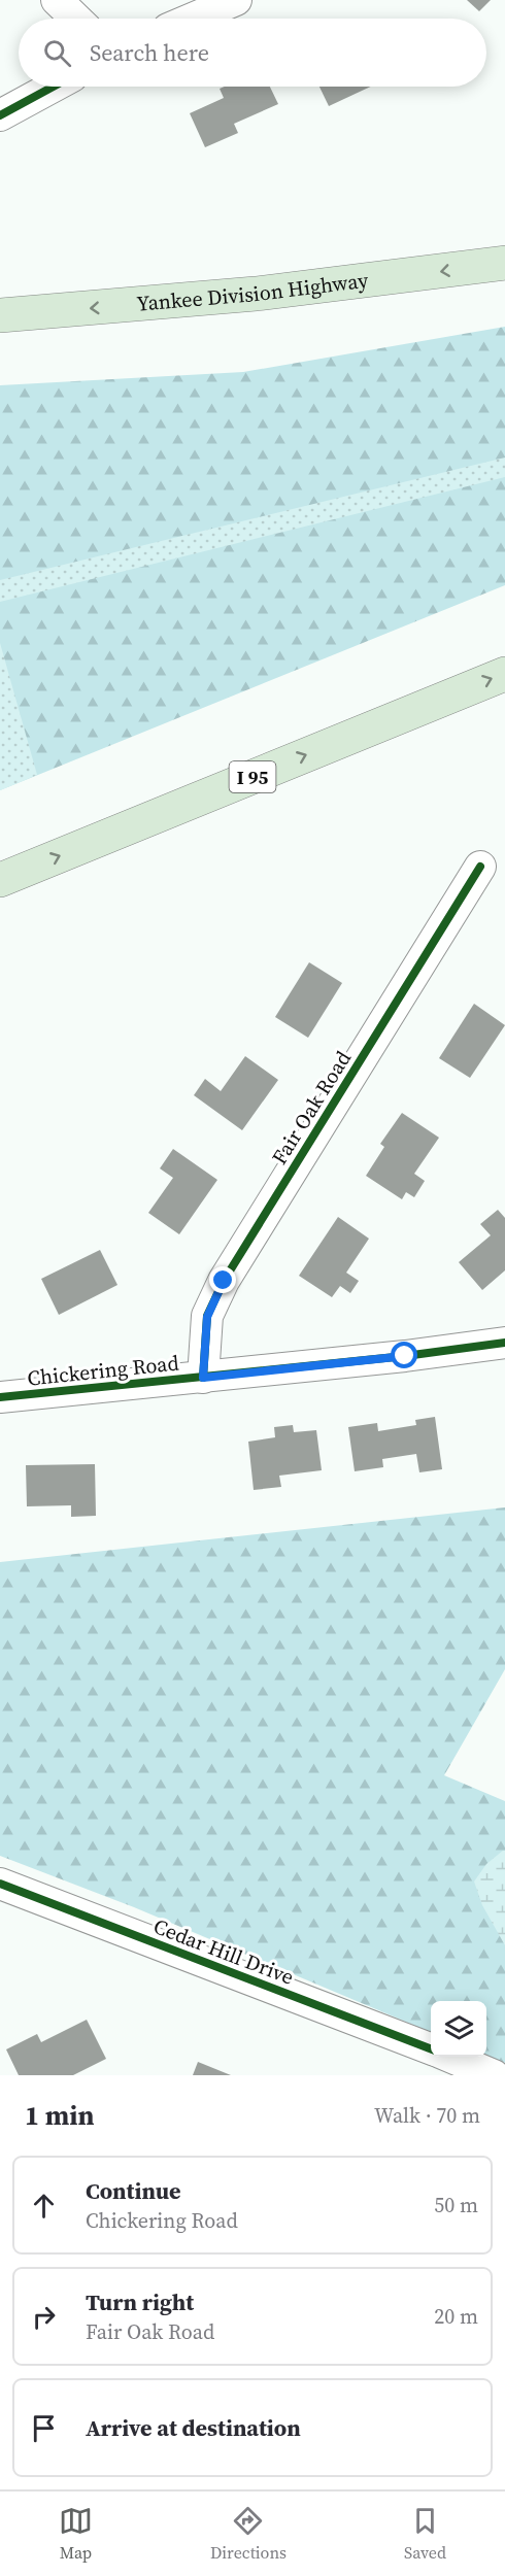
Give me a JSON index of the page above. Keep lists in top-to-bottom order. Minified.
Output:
{"streets":{"highway":["Yankee Division Highway","I 95"],"street":["Fair Oak Road","Chickering Road","Cedar Hill Drive"]},"crossings":[["Fair Oak Road","Chickering Road"]],"one_way":["Yankee Division Highway"],"page":{"search":"Search here","heading":["1 min","Walk · 70 m"],"list":[["Continue","Chickering Road","50 m"],["Turn right","Fair Oak Road","20 m"],"Arrive at destination"],"nav":["Map","Directions","Saved"]}}
